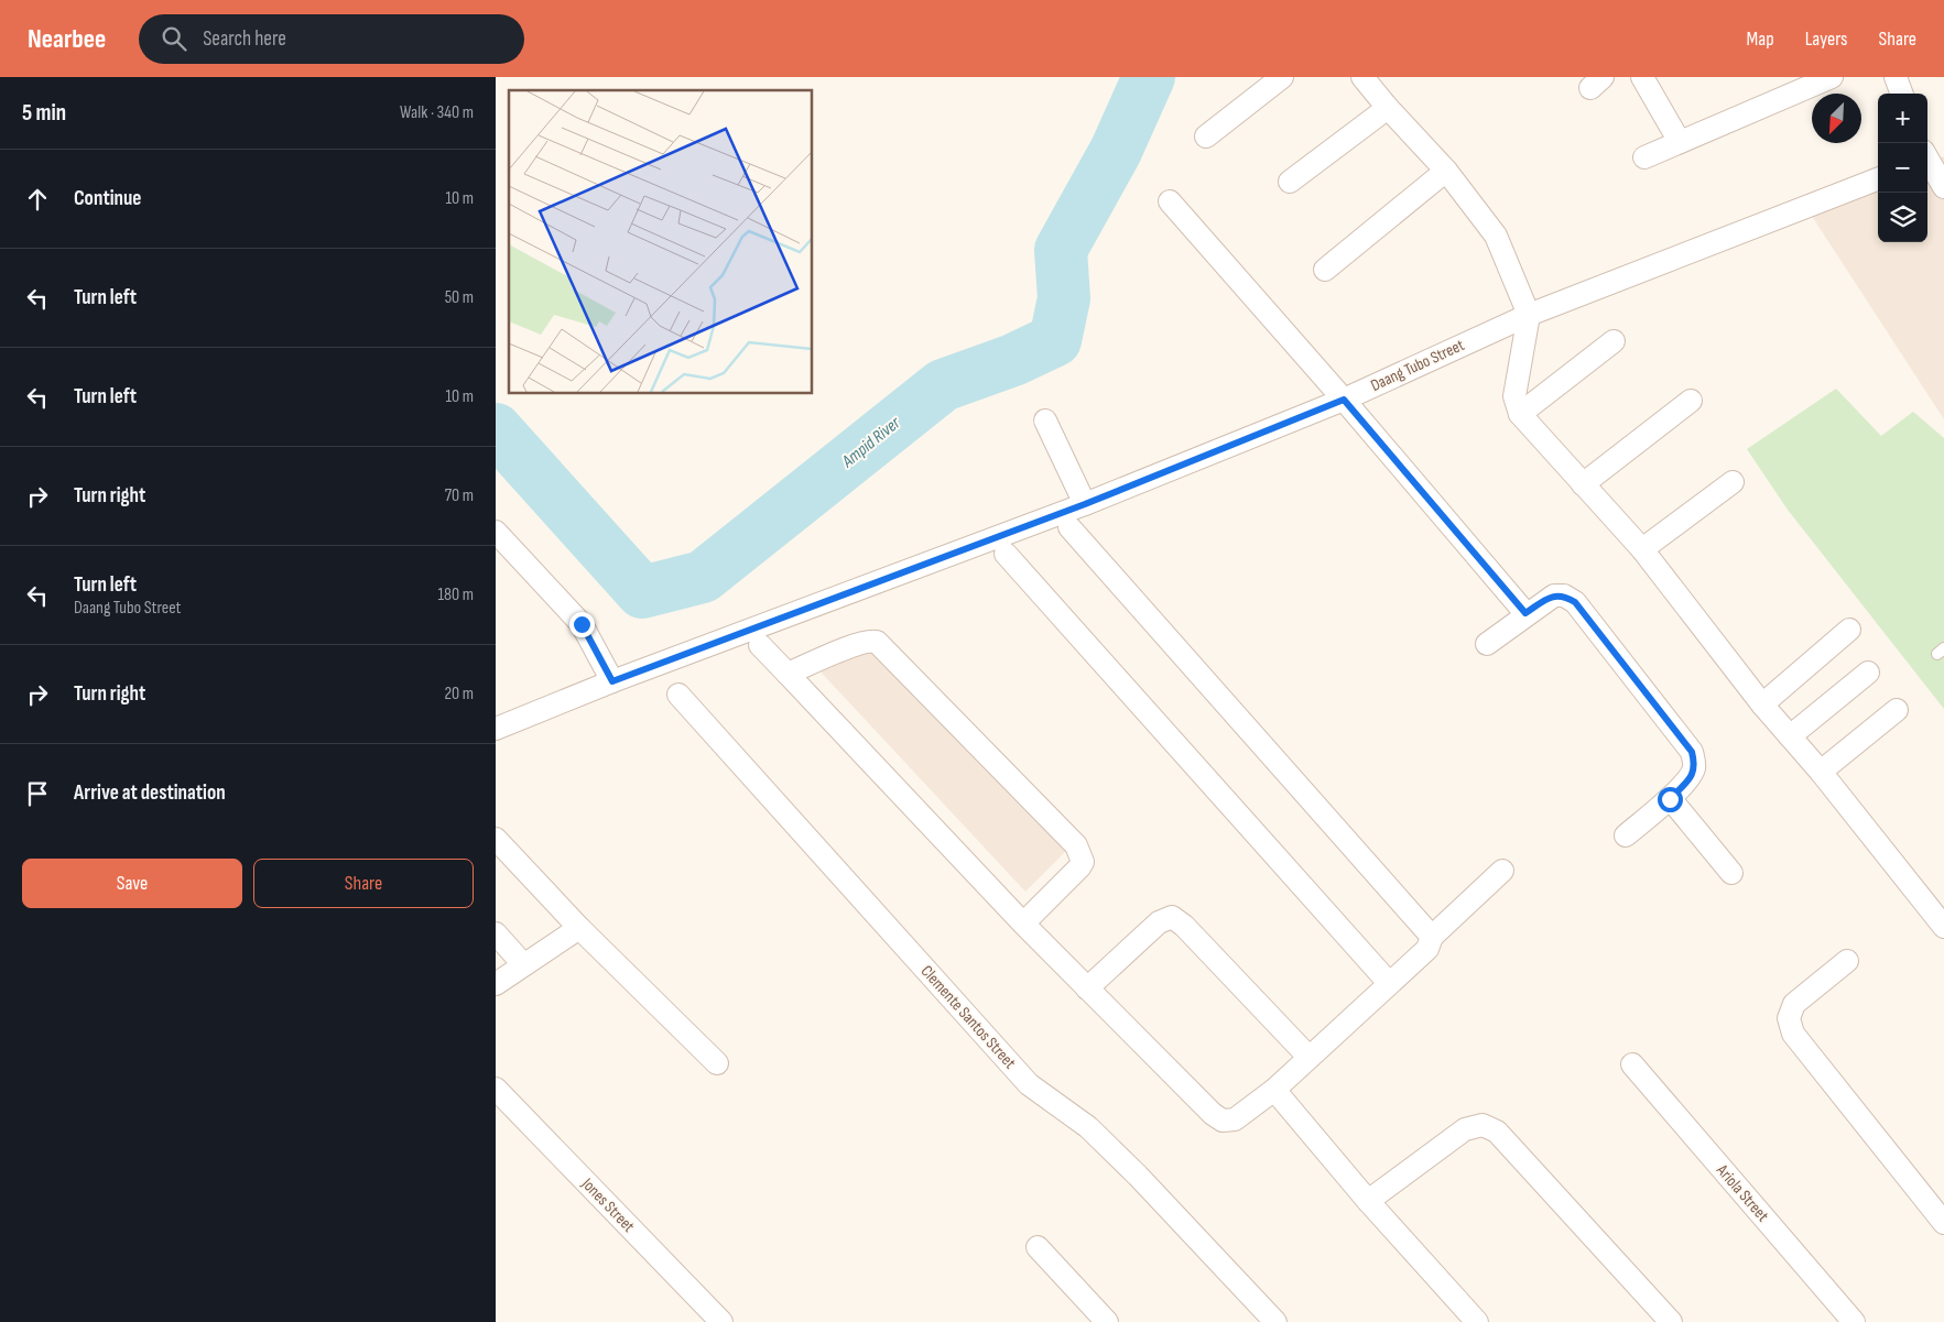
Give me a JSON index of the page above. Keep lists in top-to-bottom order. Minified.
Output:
{"streets":{"street":["Daang Tubo Street","Clemente Santos Street","Ariola Street","Jones Street"]},"water":["Ampid River"],"north":"bottom left","page":{"header":"Nearbee","search":"Search here","nav":["Map","Layers","Share"],"heading":["5 min","Walk · 340 m"],"map_buttons":["+","−"],"list":[["Continue","10 m"],["Turn left","50 m"],["Turn left","10 m"],["Turn right","70 m"],["Turn left","Daang Tubo Street","180 m"],["Turn right","20 m"],"Arrive at destination"],"buttons":["Save","Share"]}}
